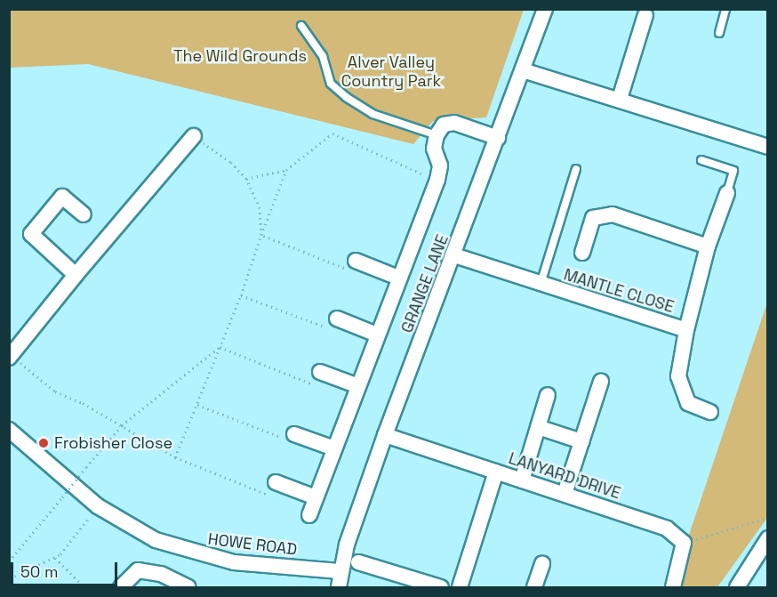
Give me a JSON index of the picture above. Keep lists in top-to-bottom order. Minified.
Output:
{"streets":{"street":["GRANGE LANE","MANTLE CLOSE","LANYARD DRIVE","HOWE ROAD"]},"crossings":[["GRANGE LANE","MANTLE CLOSE"],["GRANGE LANE","LANYARD DRIVE"],["GRANGE LANE","HOWE ROAD"]],"parks":["The Wild Grounds","Alver Valley Country Park"],"places":["Frobisher Close"],"scale_bar":"50 m"}
